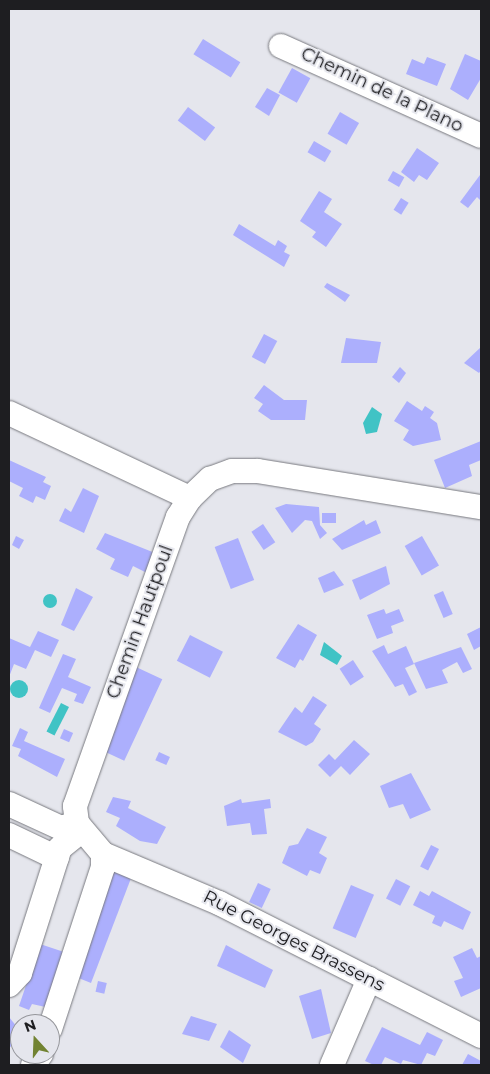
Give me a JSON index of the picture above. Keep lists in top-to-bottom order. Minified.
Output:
{"streets":{"street":["Chemin de la Plano","Chemin Hautpoul","Rue Georges Brassens"]},"north":"top"}
